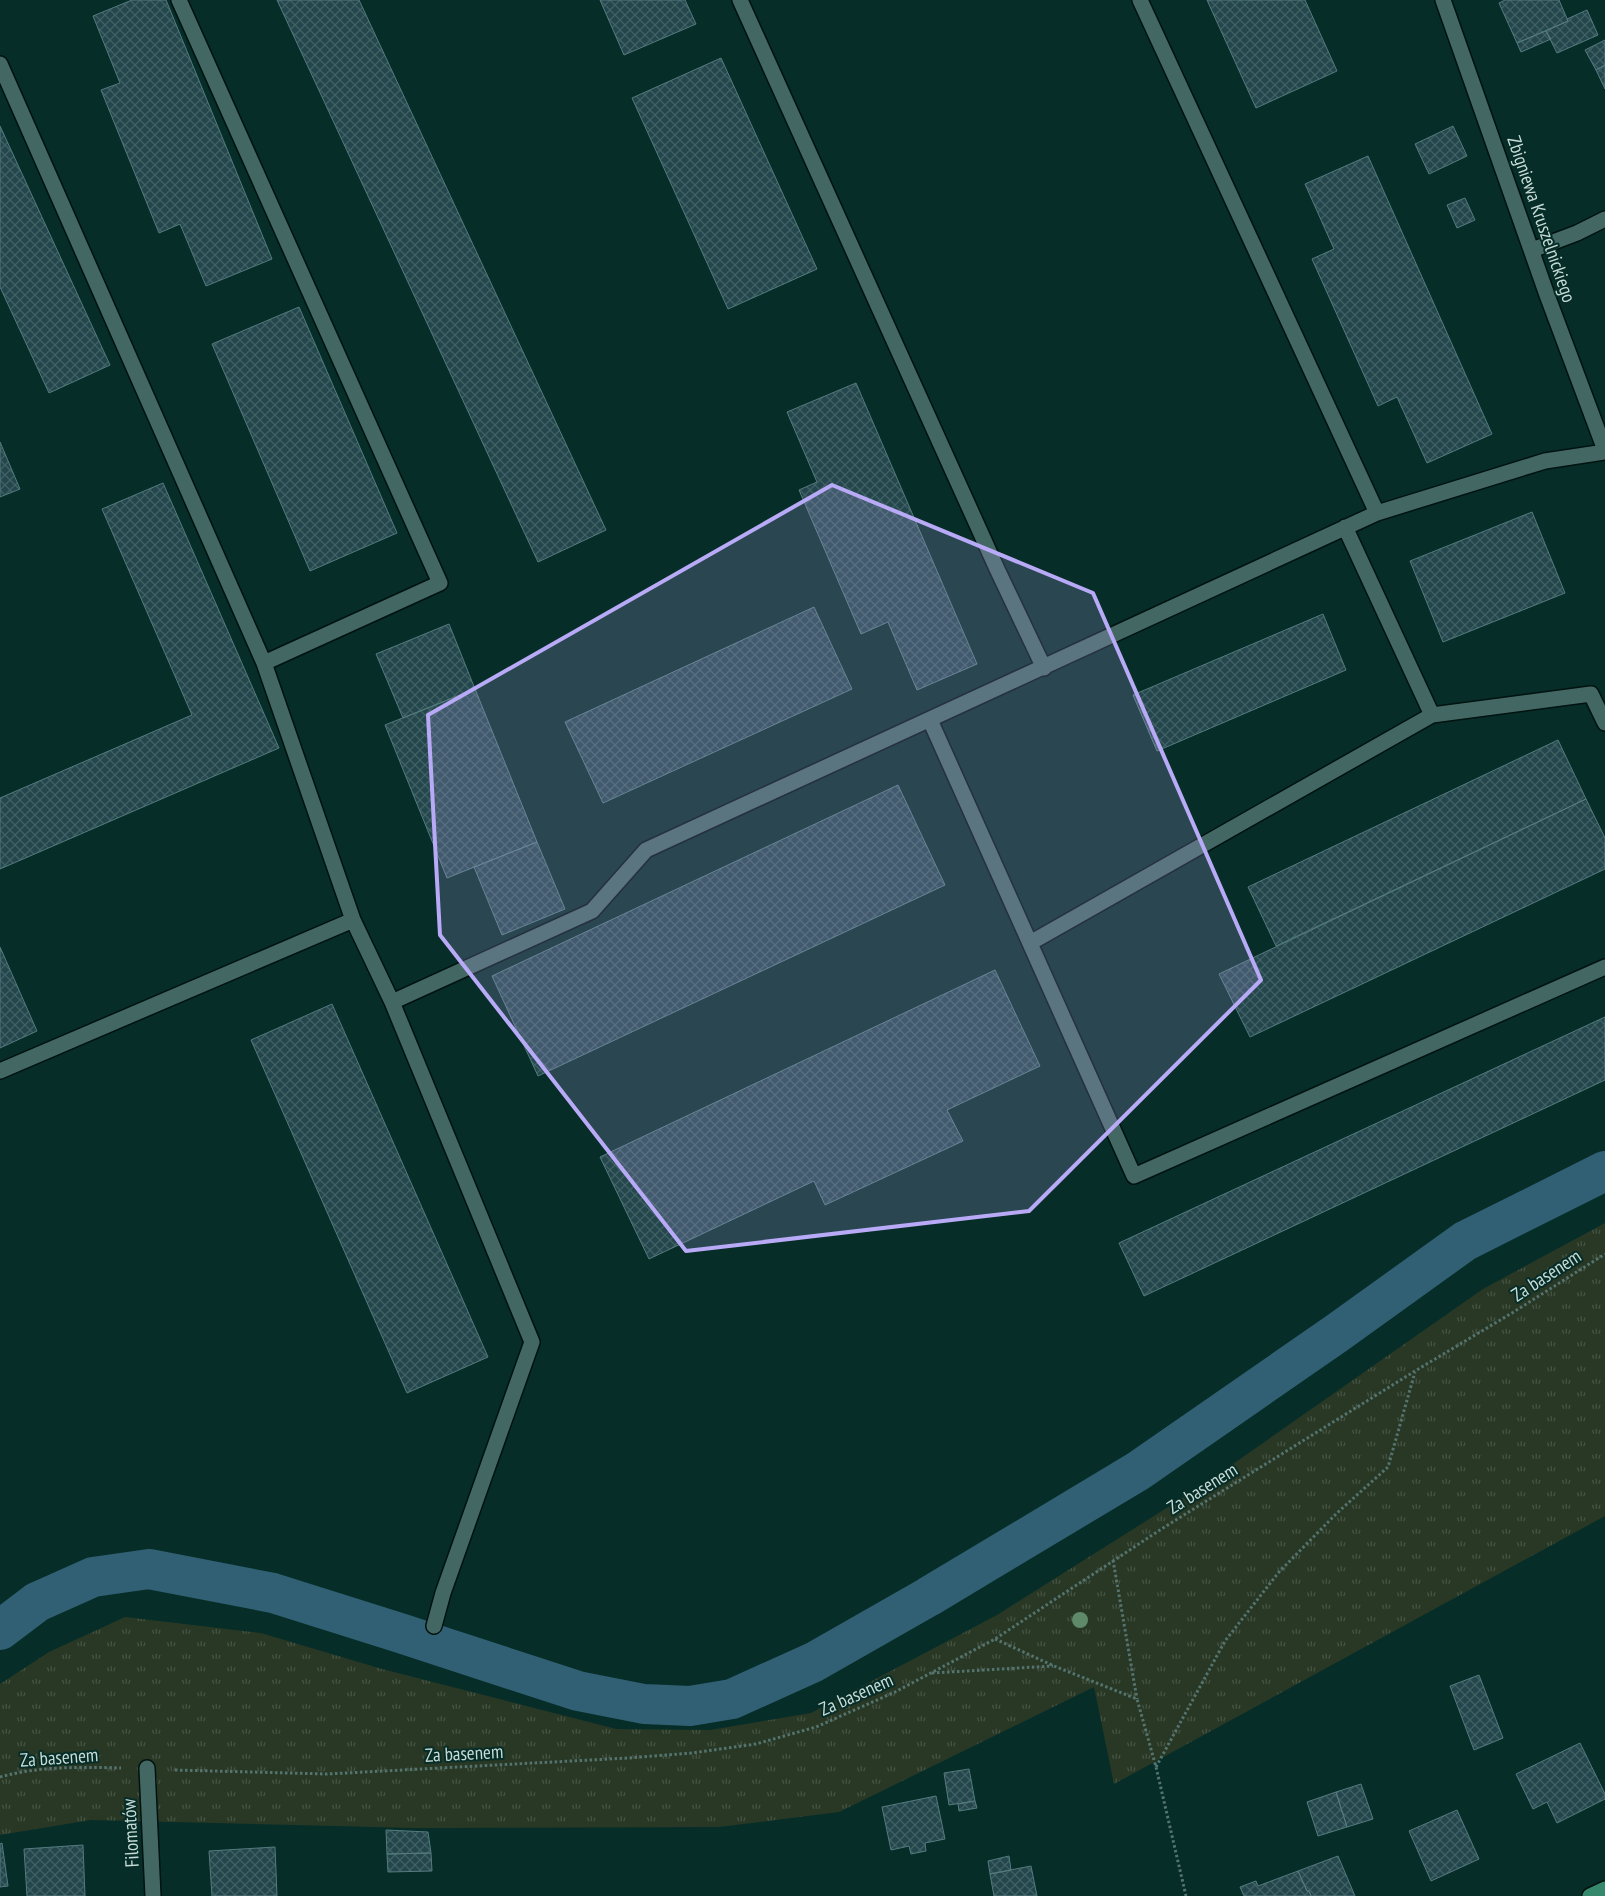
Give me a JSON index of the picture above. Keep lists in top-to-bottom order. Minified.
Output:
{"streets":{"street":["Zbigniewa Kruszelnickiego","Filomatów"],"path":["Za basenem"]},"crossings":[["Za basenem","Filomatów"]]}
